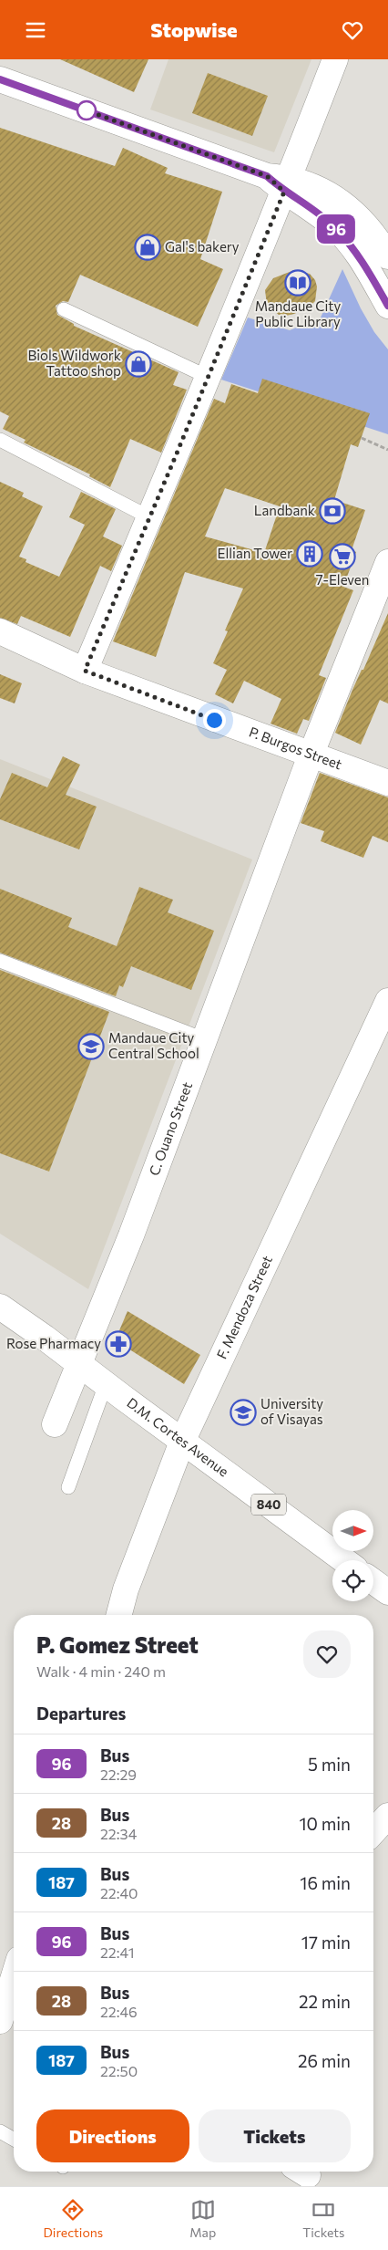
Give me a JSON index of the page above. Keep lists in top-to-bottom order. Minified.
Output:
{"streets":{"main road":["P. Burgos Street","C. Ouano Street","F. Mendoza Street","D.M. Cortes Avenue","840"]},"crossings":[["P. Burgos Street","C. Ouano Street"],["C. Ouano Street","D.M. Cortes Avenue"],["F. Mendoza Street","D.M. Cortes Avenue"]],"places":{"shop":["Gal's bakery","Biols Wildwork Tattoo shop"],"library":["Mandaue City Public Library"],"bank":["Landbank"],"building":["Ellian Tower"],"supermarket":["7-Eleven"],"school or university":["Mandaue City Central School","University of Visayas"],"pharmacy":["Rose Pharmacy"]},"lines":["bus line 96"],"north":"right","page":{"header":"Stopwise","on_map":"96","heading":[["P. Gomez Street","Walk · 4 min · 240 m"],"Departures"],"list":[{"mark":"96","name":"Bus","note":"22:29","value":"5 min"},{"mark":"28","name":"Bus","note":"22:34","value":"10 min"},{"mark":"187","name":"Bus","note":"22:40","value":"16 min"},{"mark":"96","name":"Bus","note":"22:41","value":"17 min"},{"mark":"28","name":"Bus","note":"22:46","value":"22 min"},{"mark":"187","name":"Bus","note":"22:50","value":"26 min"}],"buttons":["Directions","Tickets"],"tabs":["Directions","Map","Tickets"]}}
